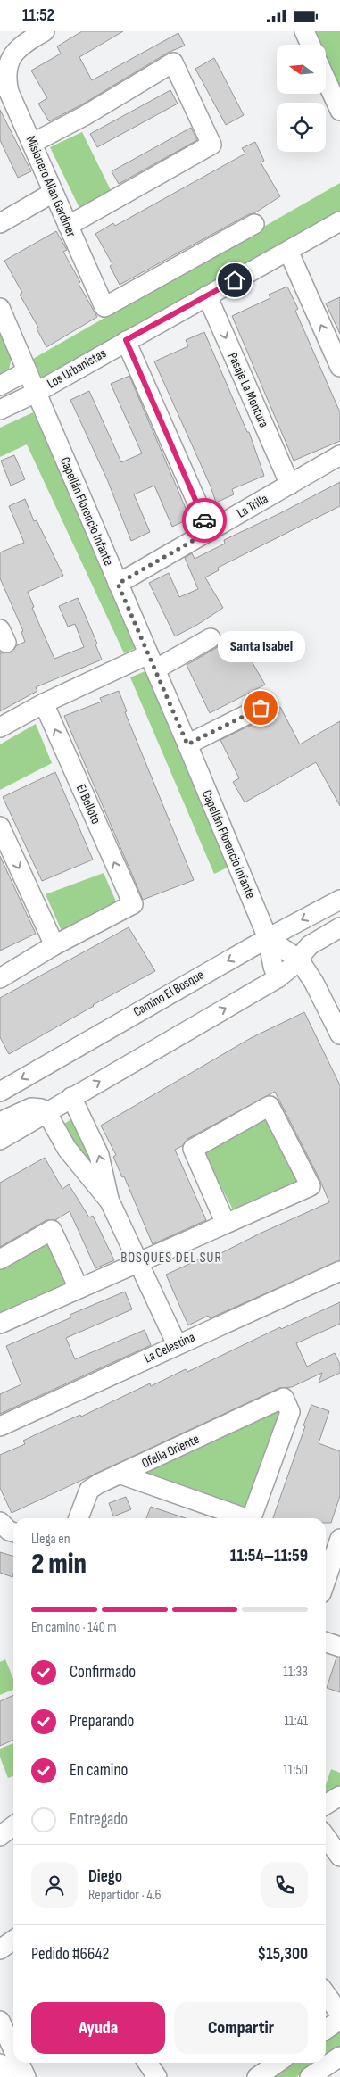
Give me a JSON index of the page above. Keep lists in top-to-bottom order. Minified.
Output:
{"streets":{"street":["Misionero Allan Gardiner","Los Urbanistas","Pasaje La Montura","La Trilla","Capellán Florencio Infante","El Belloto","Camino El Bosque","La Celestina","Ofelia Oriente"]},"crossings":[["Los Urbanistas","Pasaje La Montura"],["Los Urbanistas","Capellán Florencio Infante"],["Pasaje La Montura","La Trilla"],["La Trilla","Capellán Florencio Infante"],["Capellán Florencio Infante","Camino El Bosque"]],"districts":["BOSQUES DEL SUR"],"places":["Santa Isabel"],"north":"left","page":{"status":"11:52","bubble":"Santa Isabel","heading":["2 min","Llega en","11:54–11:59"],"panel":["Diego","Repartidor · 4.6","Pedido #6642","$15,300"],"bar":"En camino · 140 m","list":[["Confirmado","11:33"],["Preparando","11:41"],["En camino","11:50"],"Entregado"],"buttons":["Ayuda","Compartir"]}}
